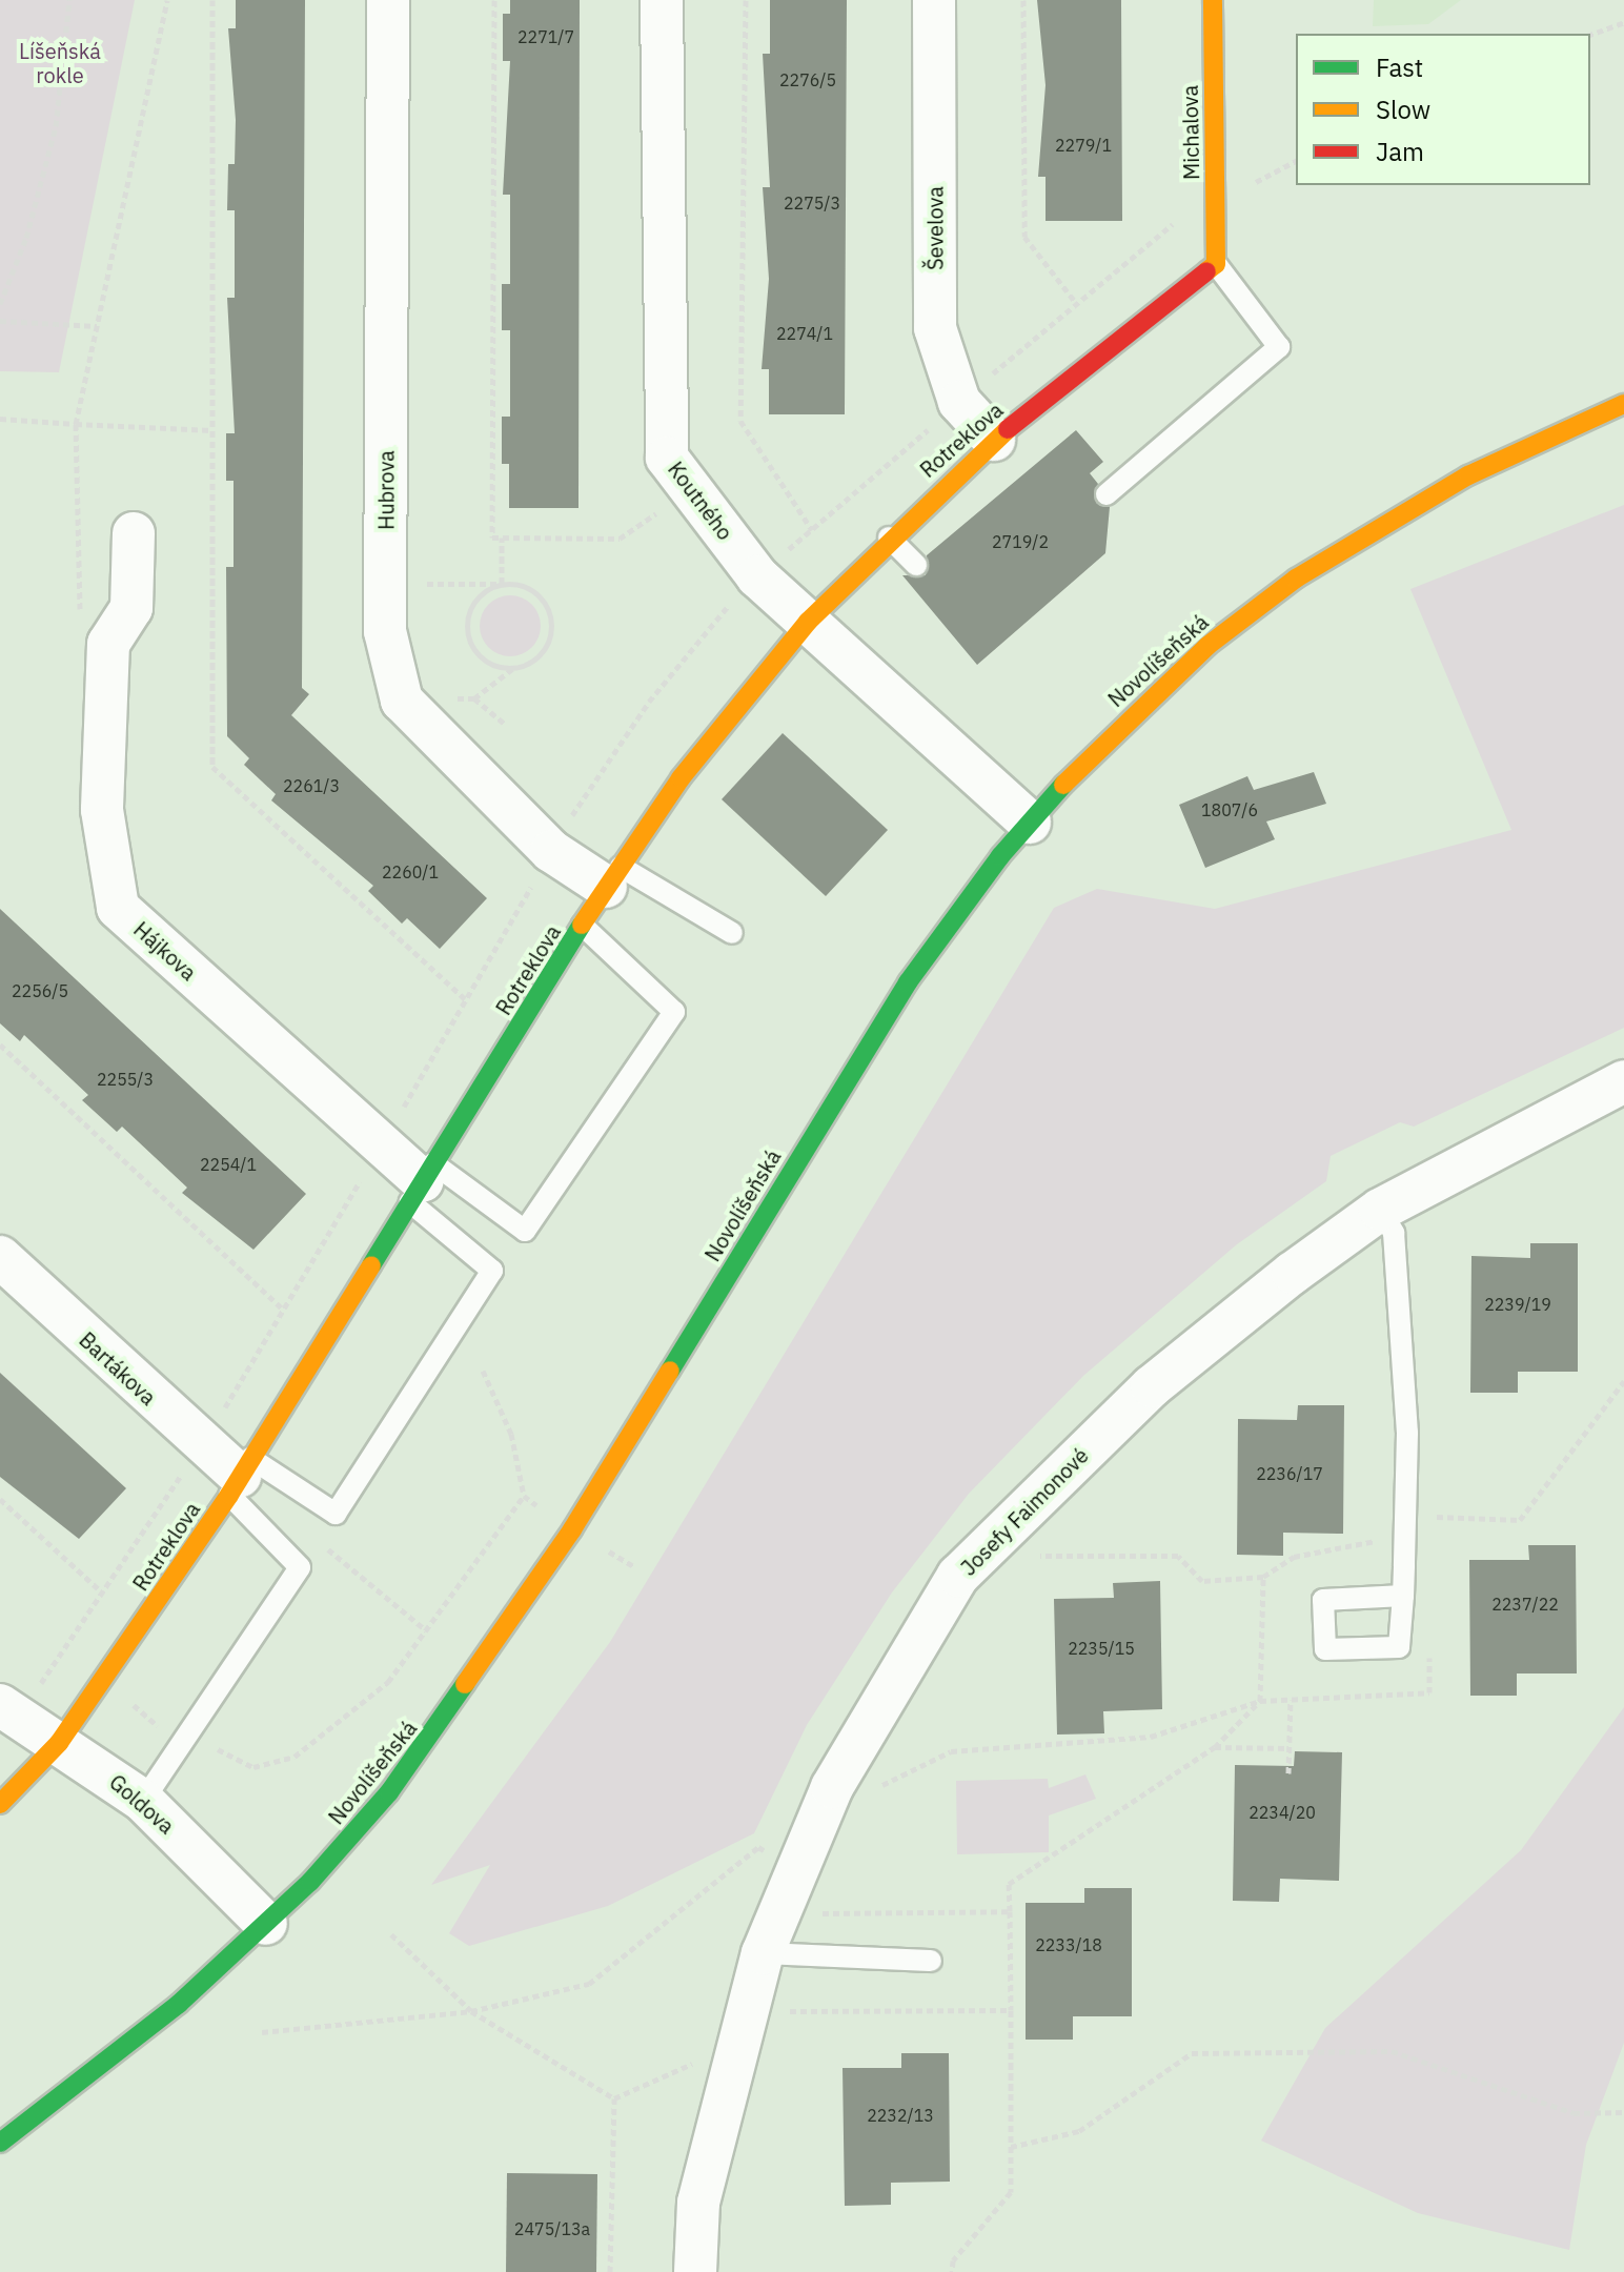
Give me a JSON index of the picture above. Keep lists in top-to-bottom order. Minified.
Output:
{"streets":{"street":["Michalova","Ševelova","Rotreklova","Hubrova","Koutného","Novolíšeňská","Hájkova","Bartákova","Josefy Faimonové","Goldova"]},"crossings":[["Michalova","Rotreklova"],["Ševelova","Rotreklova"],["Rotreklova","Koutného"],["Rotreklova","Hájkova"],["Rotreklova","Bartákova"],["Rotreklova","Goldova"],["Koutného","Novolíšeňská"],["Novolíšeňská","Goldova"]],"parks":["Líšeňská rokle"],"house_numbers":["2271/7","2276/5","2279/1","2275/3","2274/1","2719/2","2261/3","1807/6","2260/1","2256/5","2255/3","2254/1","2239/19","2236/17","2237/22","2235/15","2234/20","2233/18","2232/13","2475/13a"],"legend":["Fast","Slow","Jam"]}
